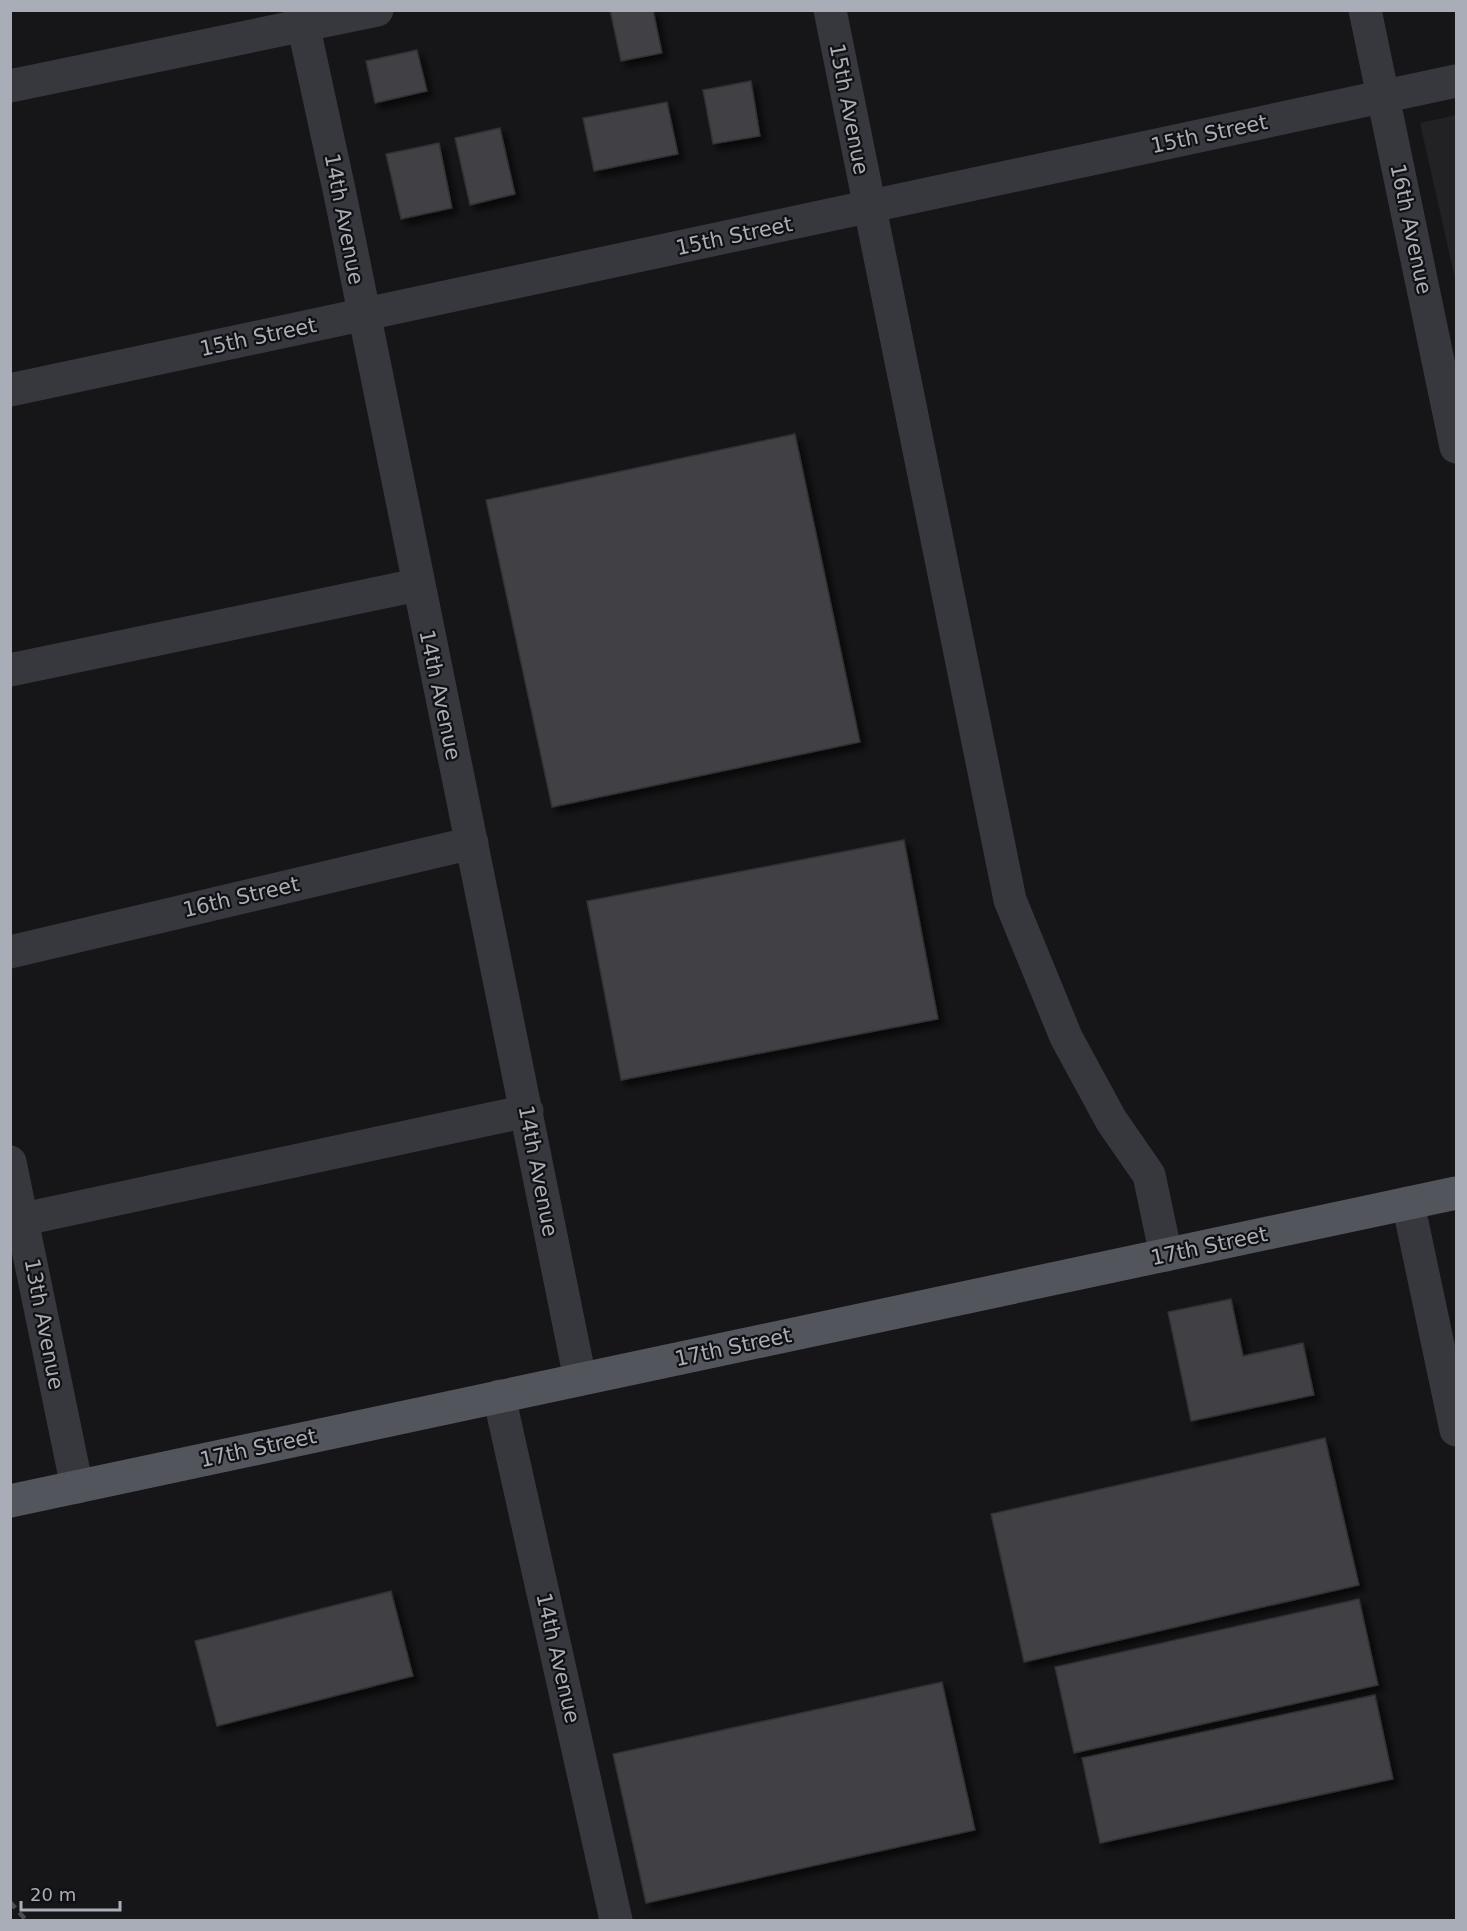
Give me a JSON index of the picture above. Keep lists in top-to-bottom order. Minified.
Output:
{"streets":{"main road":["17th Street"],"street":["15th Avenue","15th Street","14th Avenue","16th Avenue","16th Street","13th Avenue"]},"crossings":[["15th Avenue","15th Street"],["15th Avenue","17th Street"],["15th Street","14th Avenue"],["15th Street","16th Avenue"],["14th Avenue","16th Street"],["14th Avenue","17th Street"],["17th Street","13th Avenue"]],"scale_bar":"20 m"}
